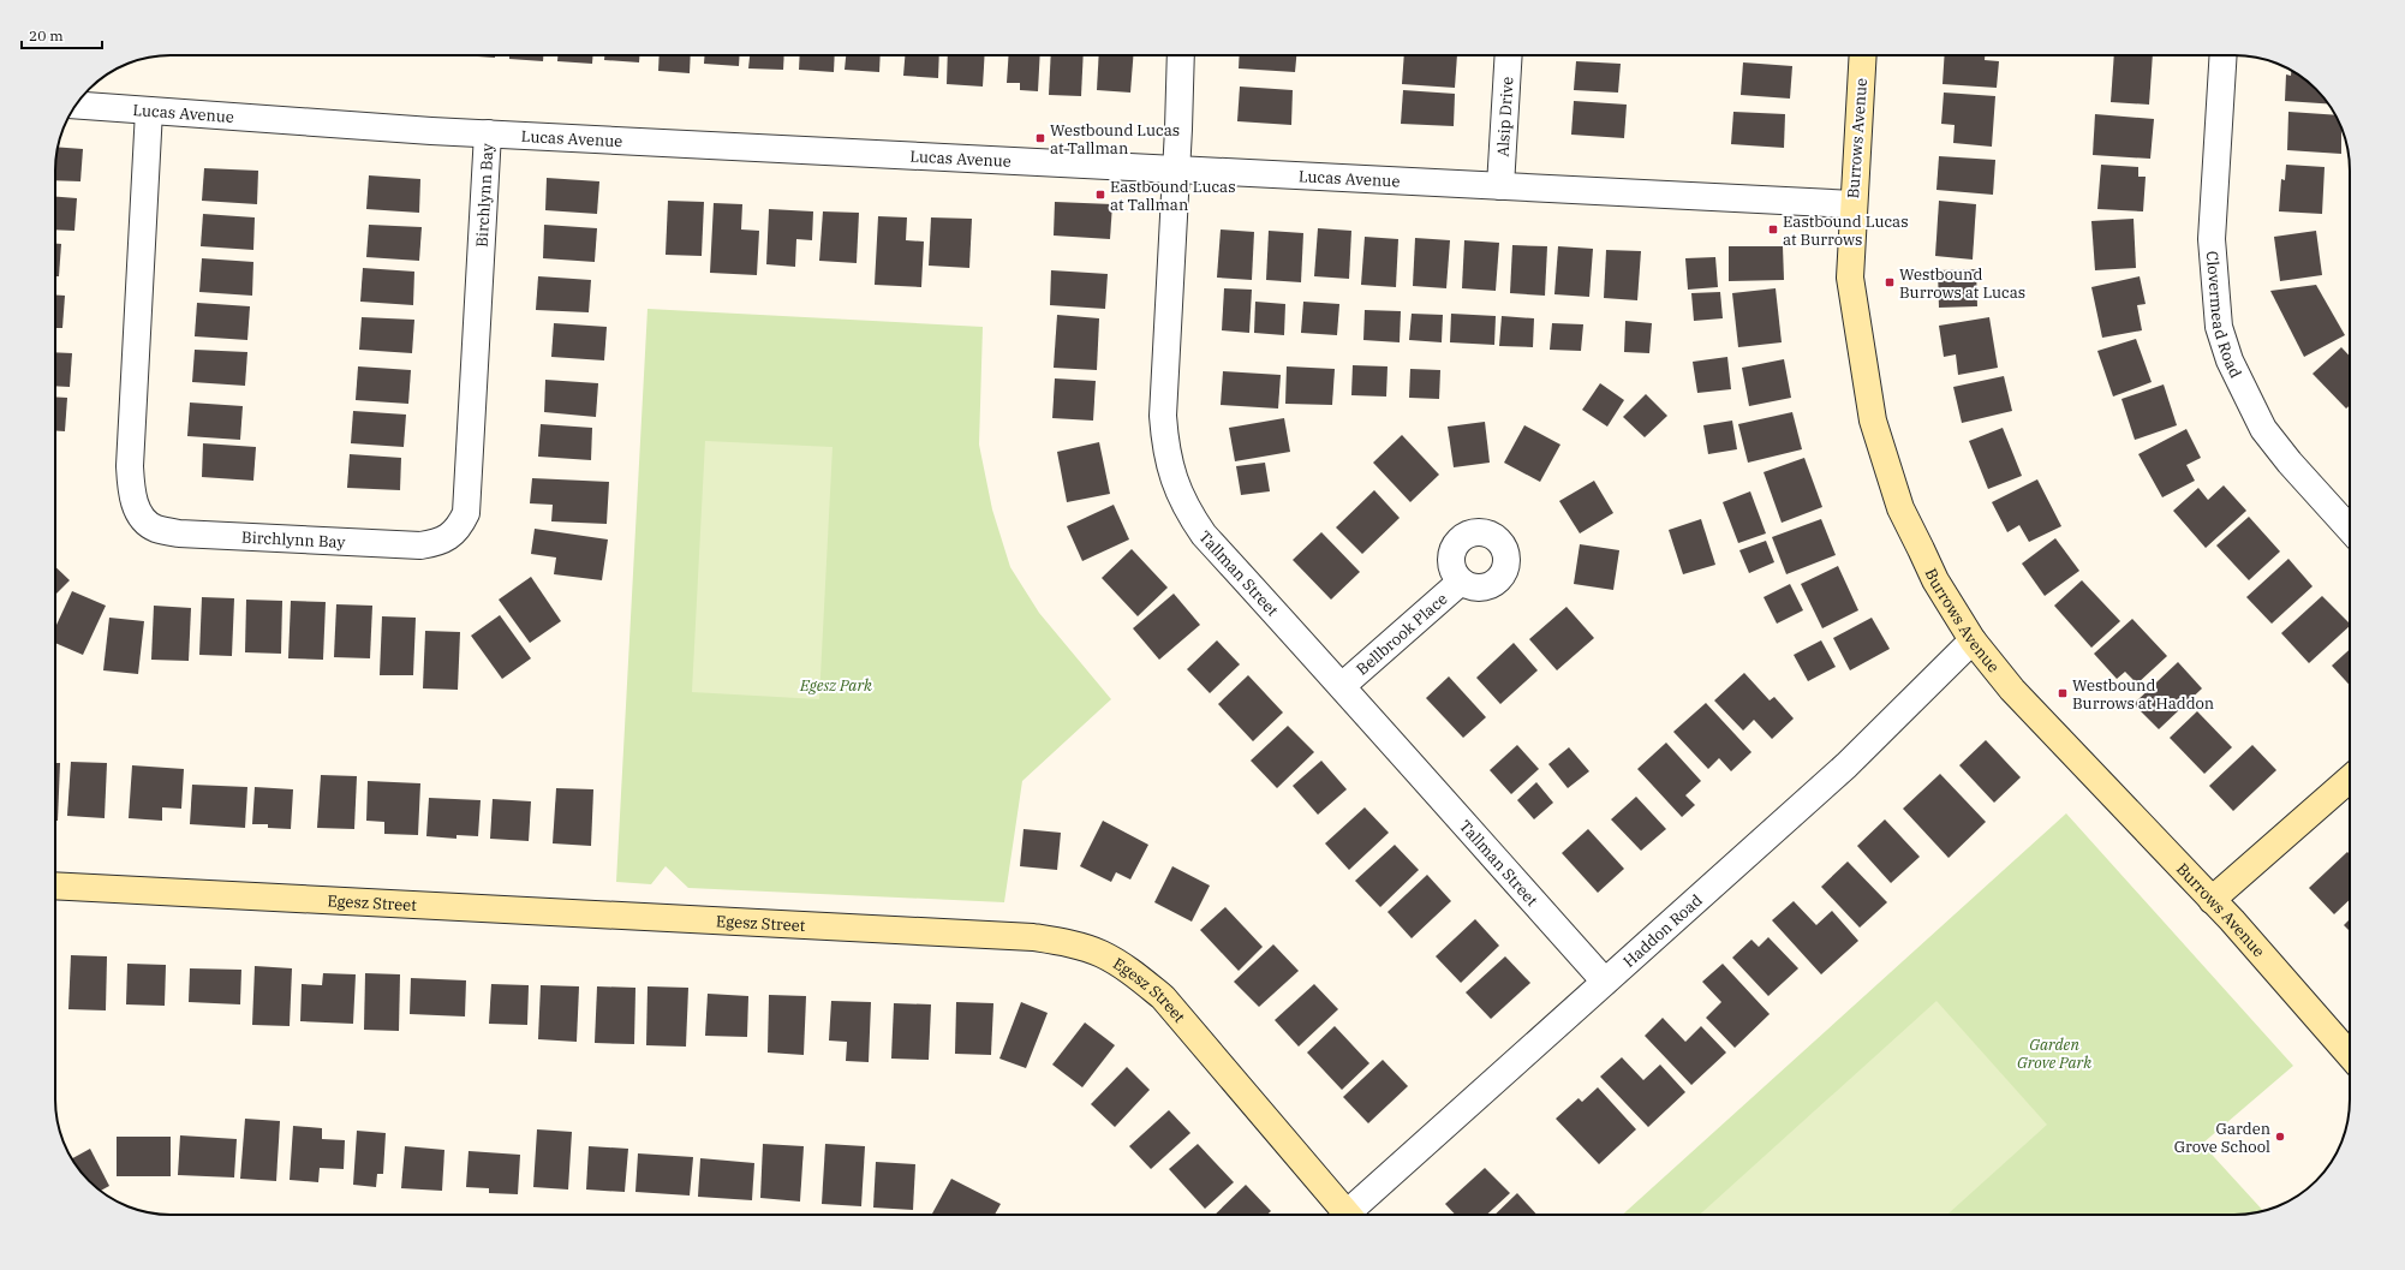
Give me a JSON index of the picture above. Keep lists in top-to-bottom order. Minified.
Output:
{"streets":{"street":["Lucas Avenue","Alsip Drive","Burrows Avenue","Birchlynn Bay","Clovermead Road","Tallman Street","Bellbrook Place","Egesz Street","Haddon Road"]},"crossings":[["Lucas Avenue","Alsip Drive"],["Lucas Avenue","Burrows Avenue"],["Lucas Avenue","Birchlynn Bay"],["Lucas Avenue","Tallman Street"],["Burrows Avenue","Haddon Road"],["Tallman Street","Bellbrook Place"],["Tallman Street","Haddon Road"]],"parks":["Egesz Park","Garden Grove Park"],"places":{"transit":["Westbound Lucas at Tallman","Eastbound Lucas at Tallman","Eastbound Lucas at Burrows","Westbound Burrows at Lucas","Westbound Burrows at Haddon"],"other":["Garden Grove School"]},"scale_bar":"20 m"}
